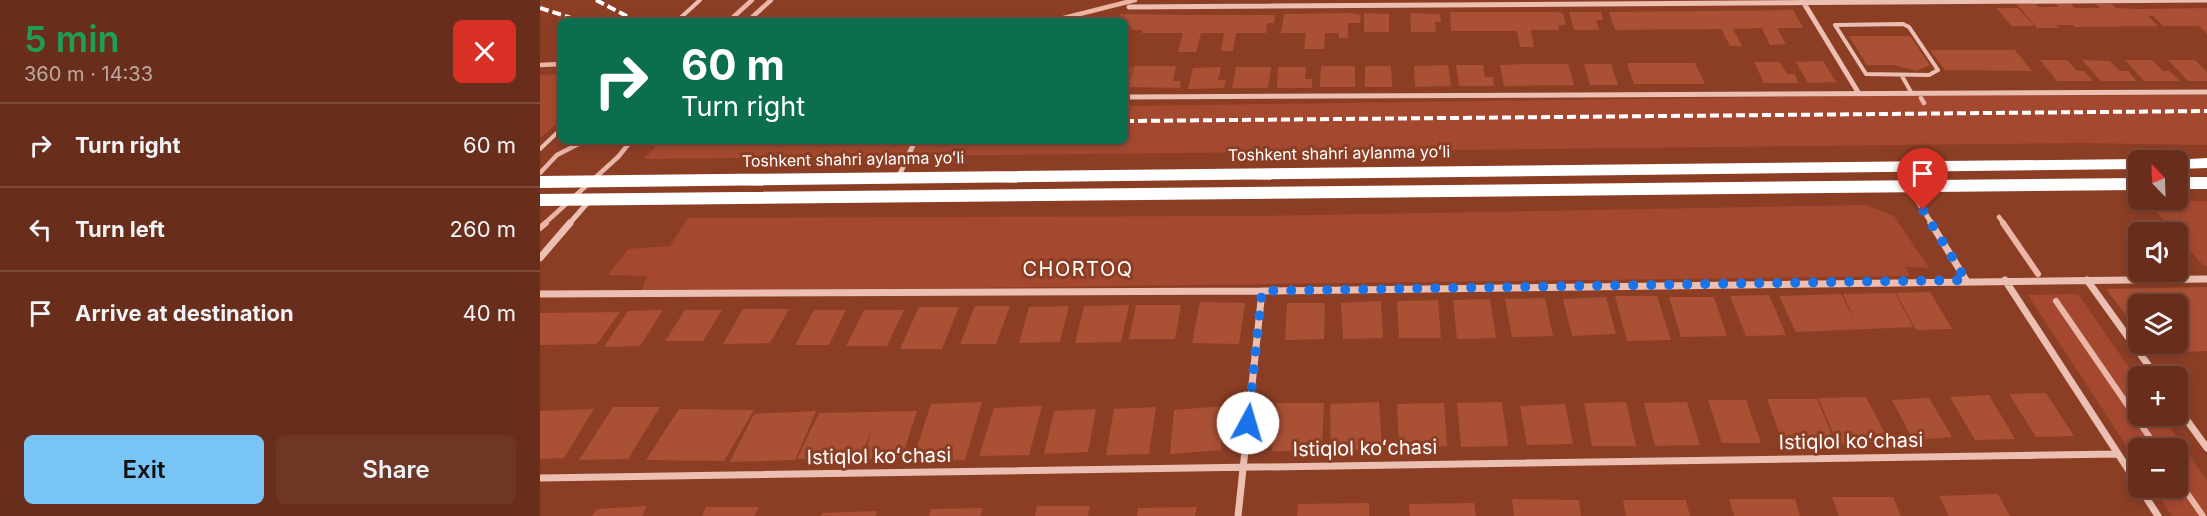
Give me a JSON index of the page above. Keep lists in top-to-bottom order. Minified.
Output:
{"streets":{"highway":["Toshkent shahri aylanma yoʻli"],"street":["Istiqlol koʻchasi"]},"districts":["CHORTOQ"],"north":"top left","page":{"heading":["5 min","360 m · 14:33"],"turn":["60 m","Turn right"],"list":[{"name":"Turn right","value":"60 m"},{"name":"Turn left","value":"260 m"},{"name":"Arrive at destination","value":"40 m"}],"map_buttons":["+","−"],"buttons":["Exit","Share"]}}
